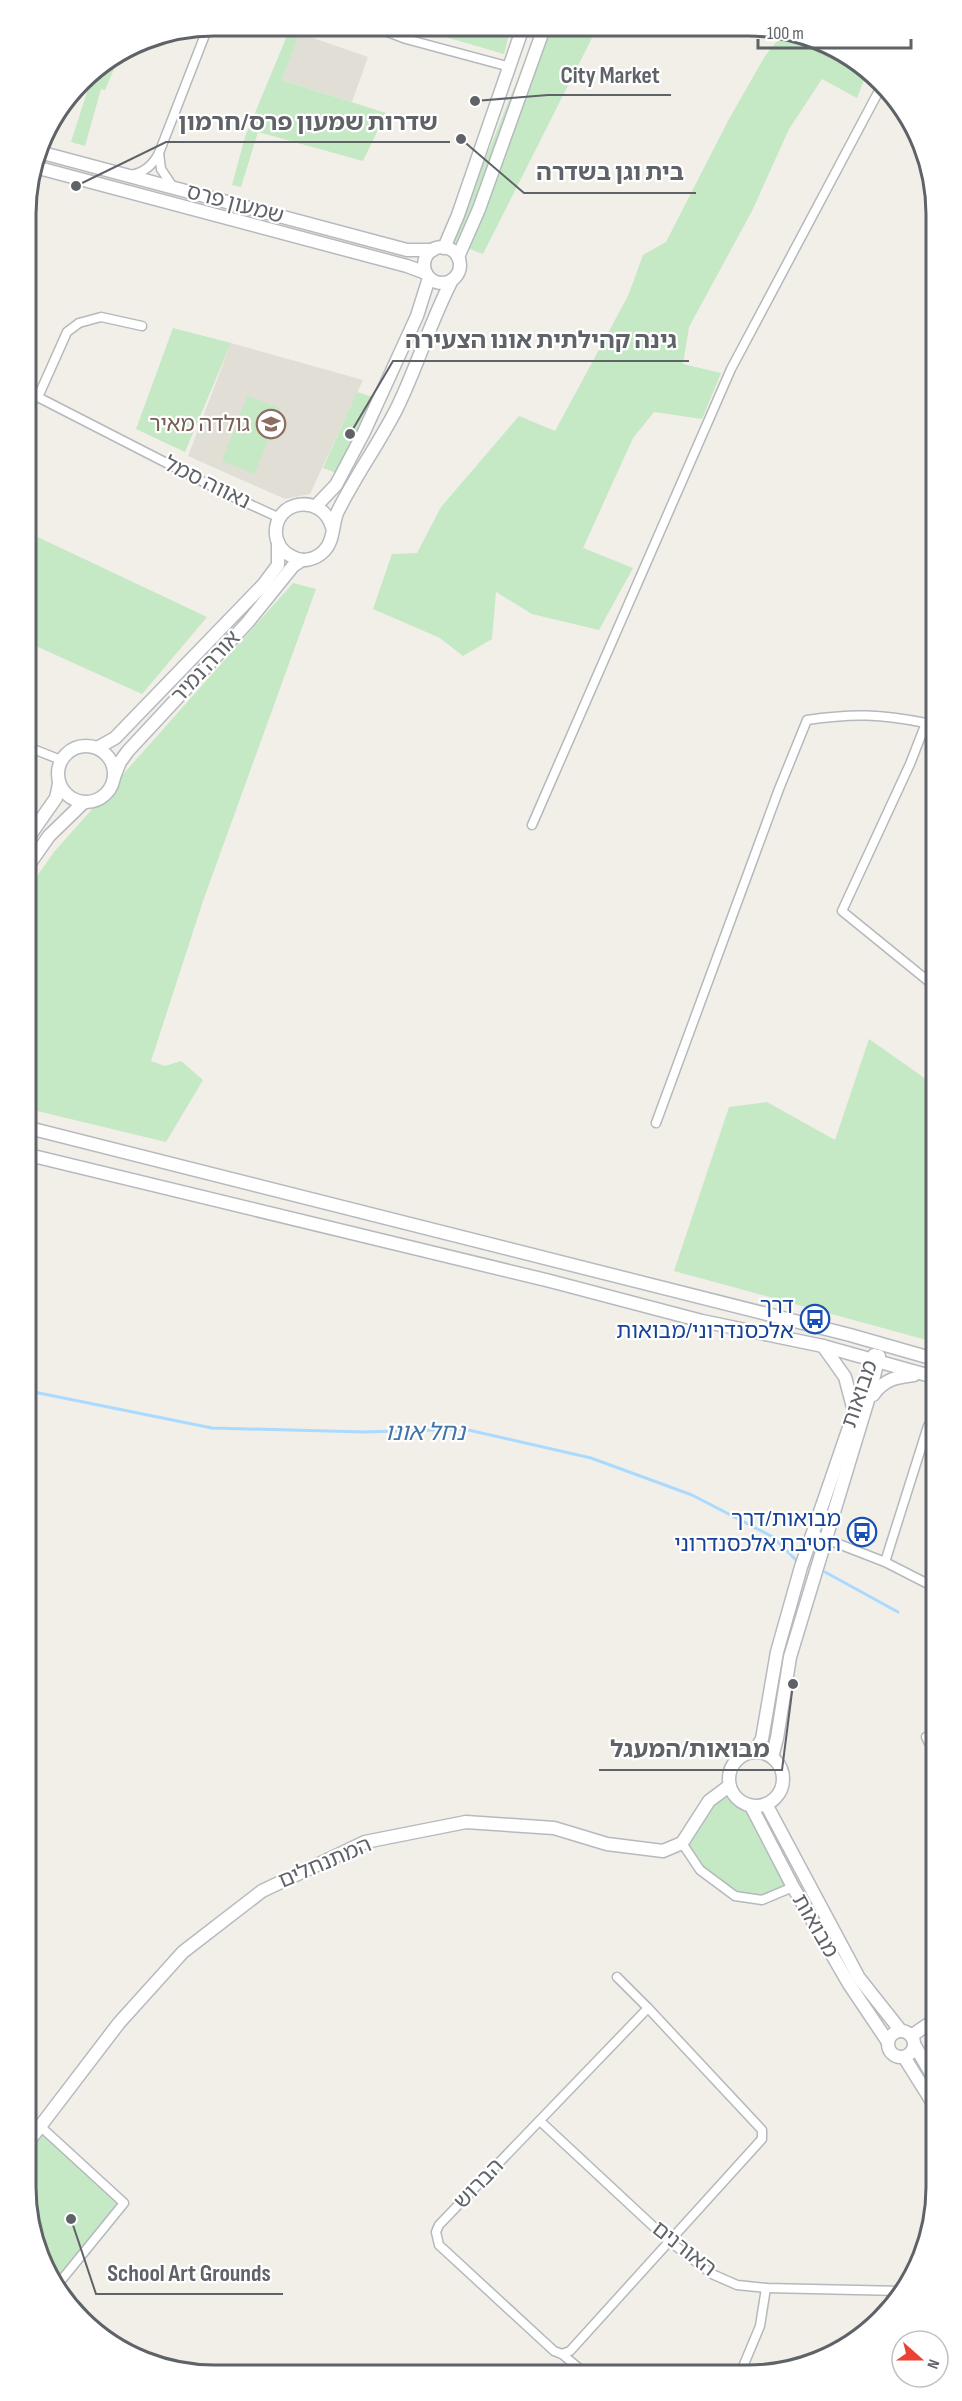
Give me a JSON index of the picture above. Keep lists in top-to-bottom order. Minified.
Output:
{"streets":{"street":["שמעון פרס","נאווה סמל","אורה נמיר","מבואות","המתנחלים","הברוש","האורנים"]},"crossings":[["נאווה סמל","אורה נמיר"],["הברוש","האורנים"]],"water":["נחל אונו"],"places":{"other":["City Market","בית וגן בשדרה","שדרות שמעון פרס/חרמון","גינה קהילתית אונו הצעירה","מבואות/המעגל","School Art Grounds"],"school or university":["גולדה מאיר"],"bus stop":["דרך אלכסנדרוני/מבואות","מבואות/דרך חטיבת אלכסנדרוני"]},"scale_bar":"100 m","north":"right"}
